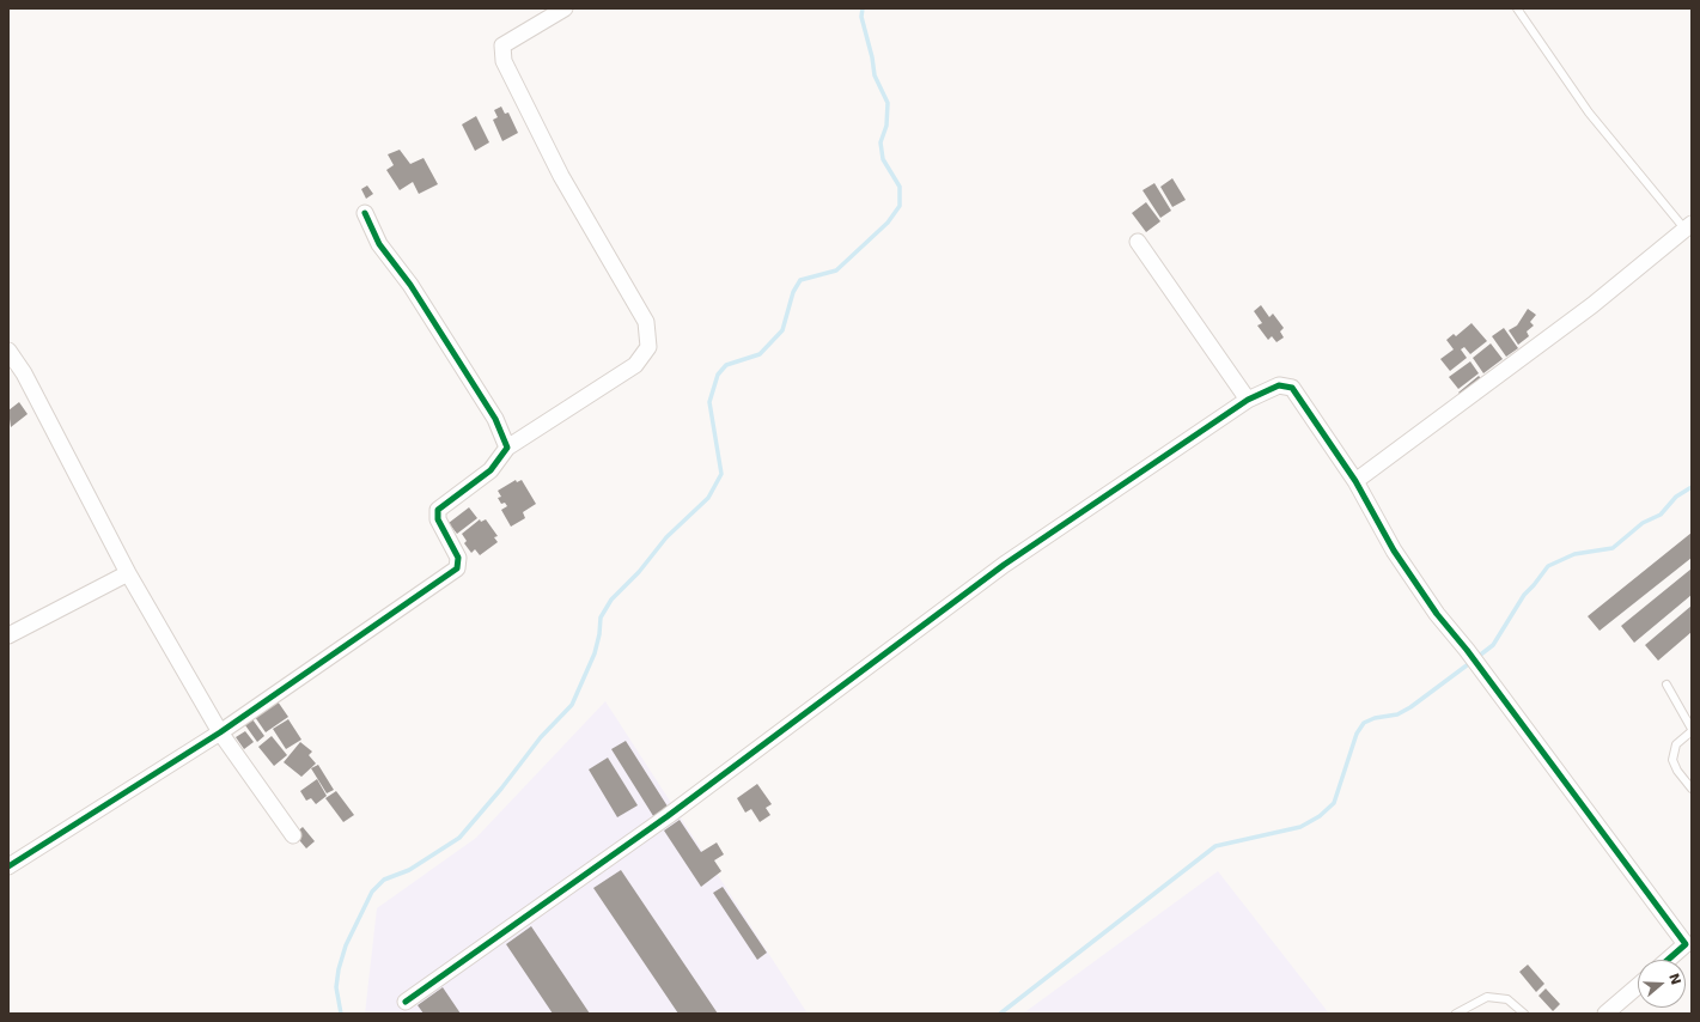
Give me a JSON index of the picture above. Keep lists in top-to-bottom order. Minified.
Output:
{"north":"right"}
